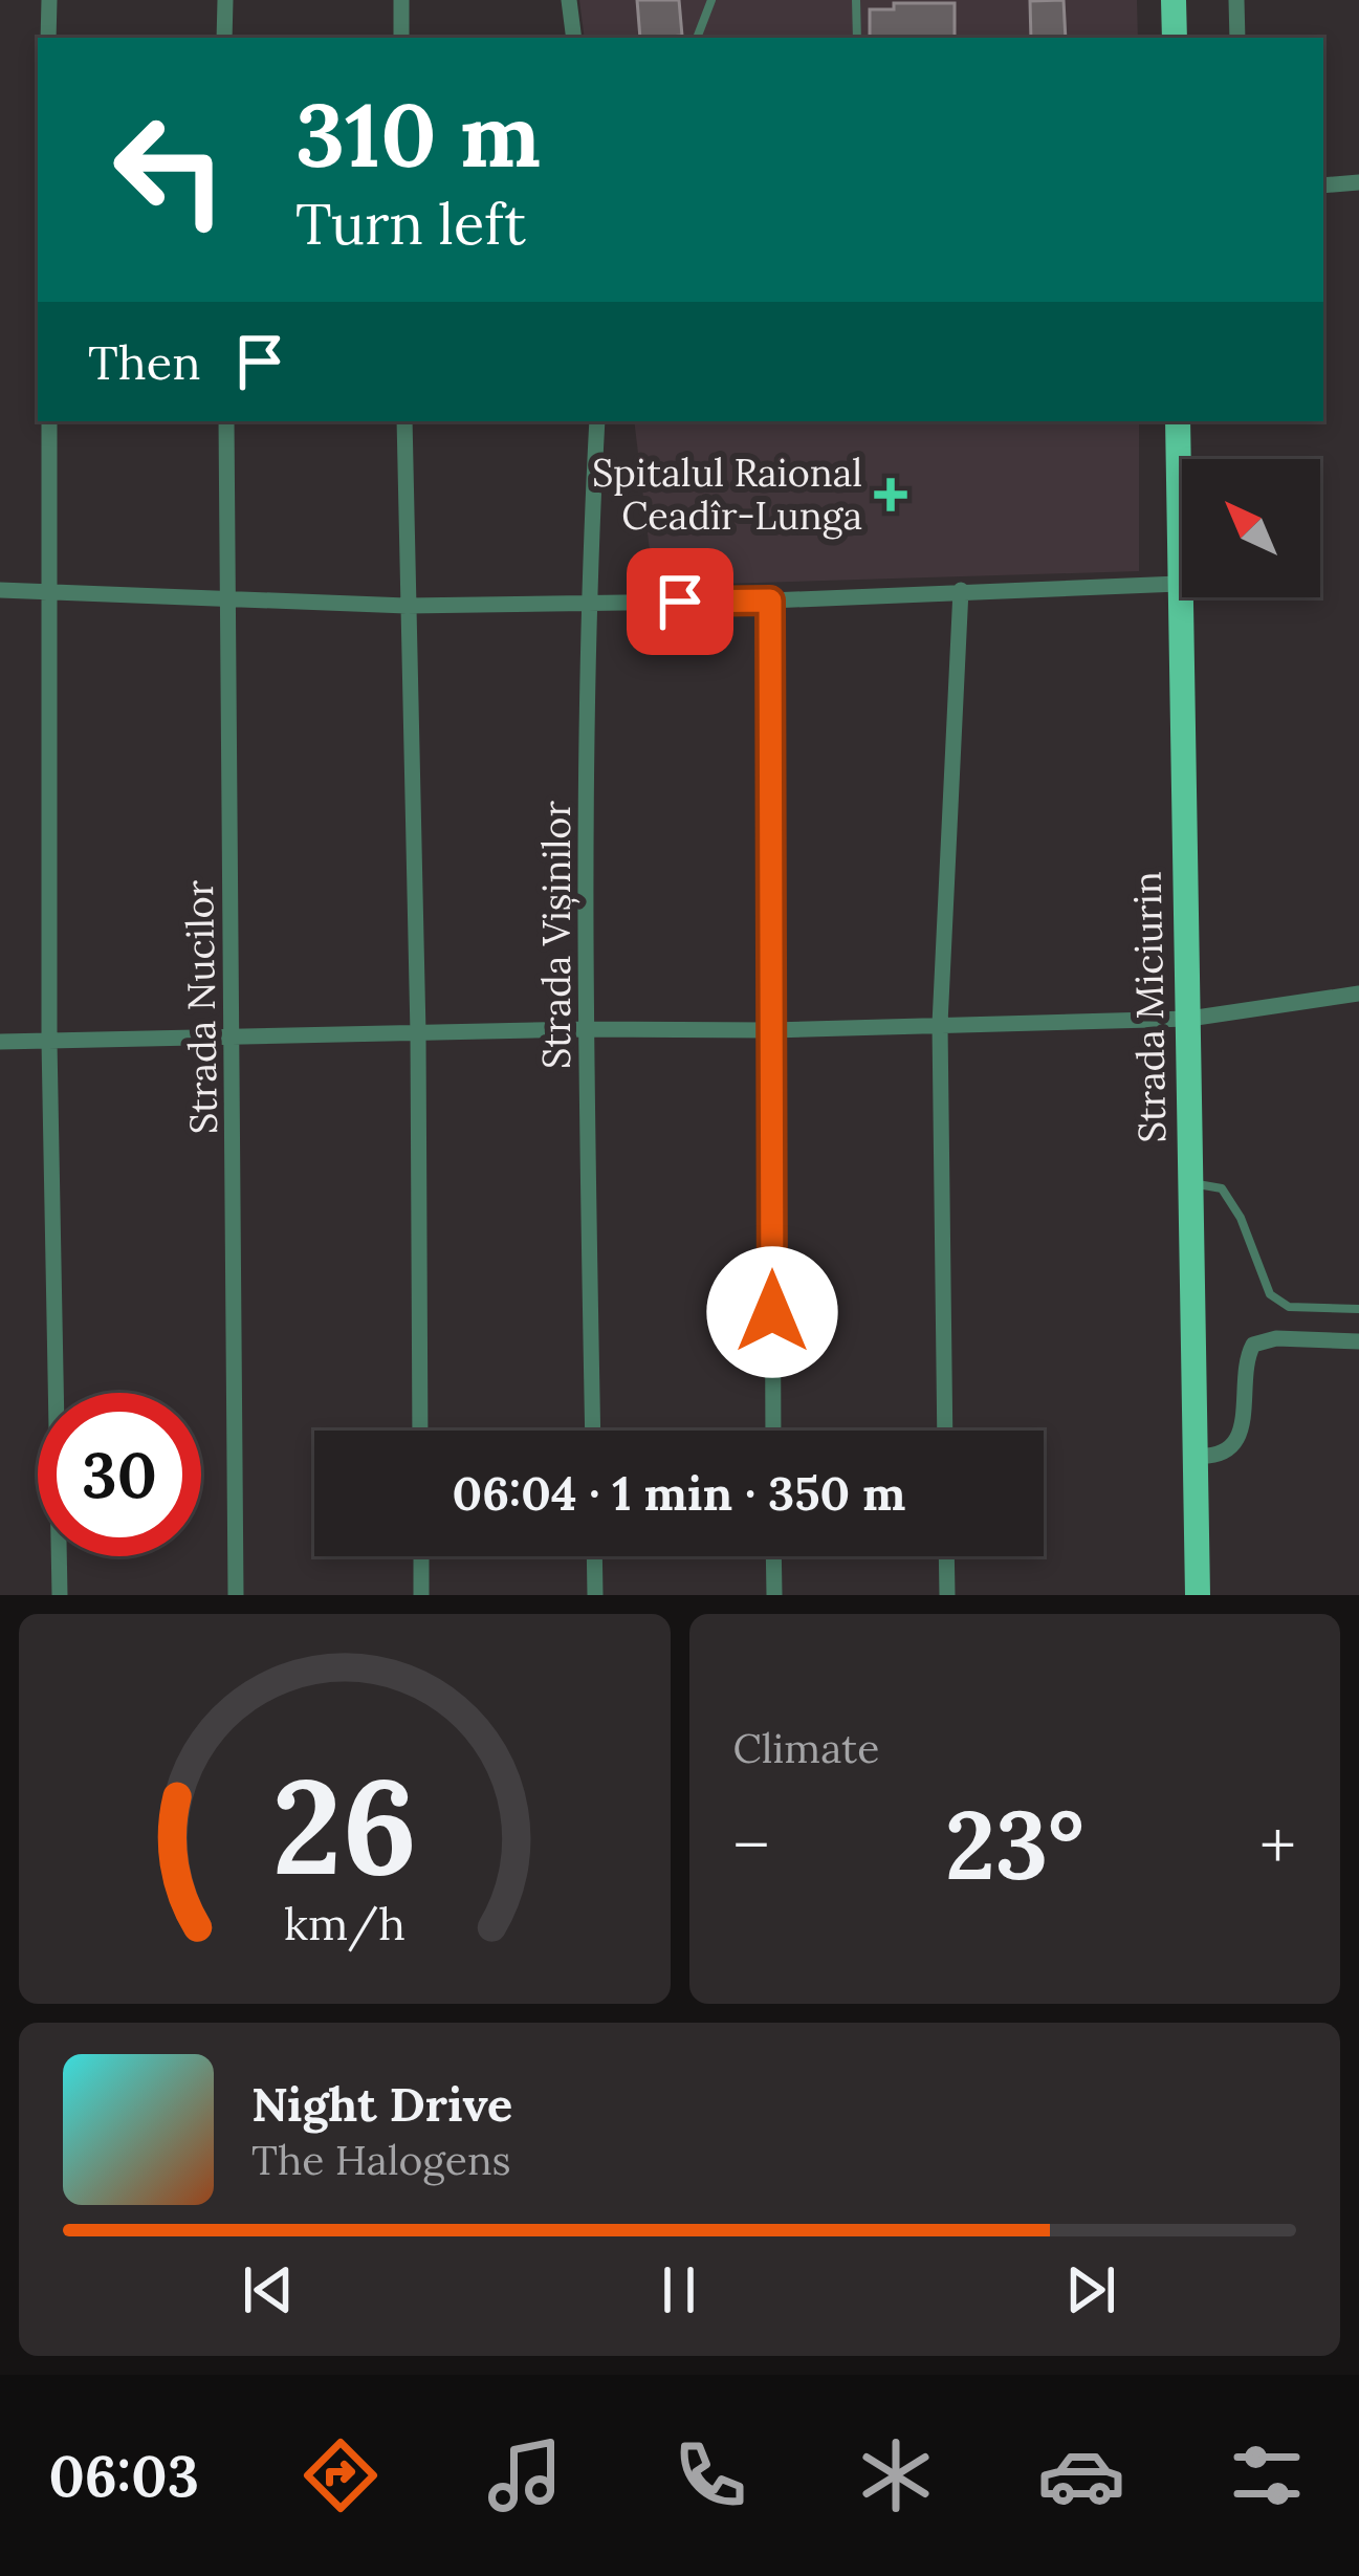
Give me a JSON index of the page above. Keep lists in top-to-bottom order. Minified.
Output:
{"streets":{"main road":["Strada Miciurin"],"street":["Strada Vișinilor","Strada Nucilor"]},"places":{"health":["Spitalul Raional Ceadîr-Lunga"]},"north":"top left","page":{"turn":["310 m","Turn left"],"then":"Then","limit":"30","trip":"06:04 · 1 min · 350 m","tile":"Climate","heat":["−","23°","+"],"song":["Night Drive","The Halogens"],"tabs":"06:03","gauge":["26","km/h"]}}
